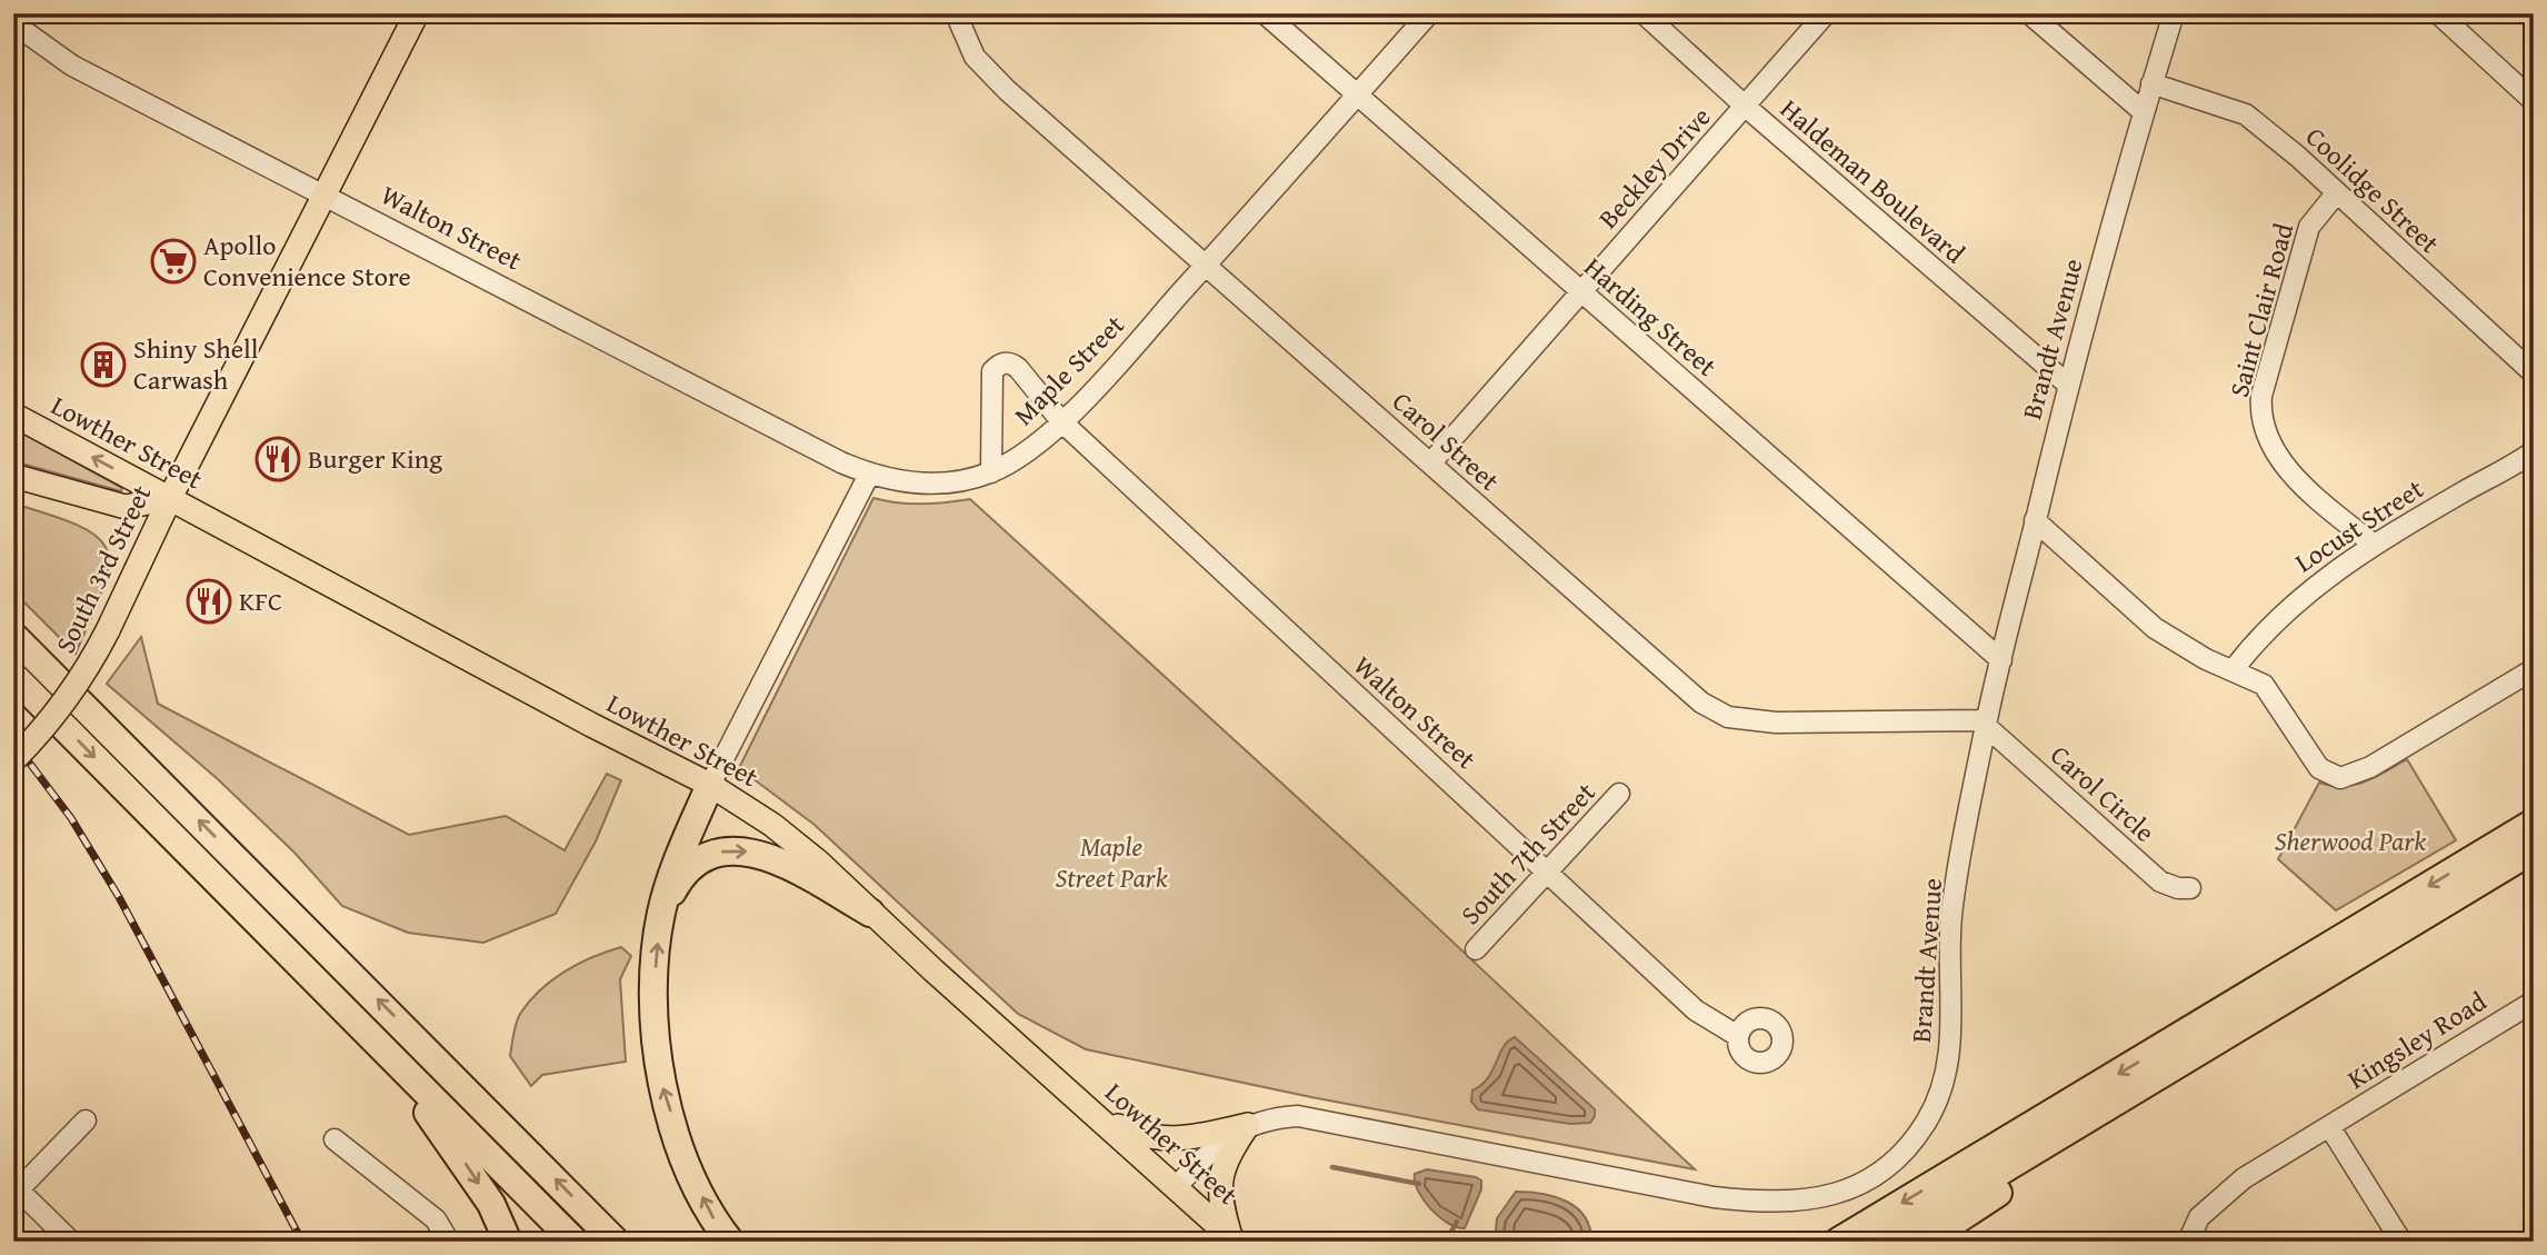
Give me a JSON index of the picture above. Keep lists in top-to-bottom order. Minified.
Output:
{"streets":{"main road":["Lowther Street","South 3rd Street"],"street":["Beckley Drive","Haldeman Boulevard","Coolidge Street","Walton Street","Saint Clair Road","Harding Street","Brandt Avenue","Maple Street","Carol Street","Locust Street","Carol Circle","South 7th Street","Kingsley Road"]},"crossings":[["Beckley Drive","Haldeman Boulevard"],["Beckley Drive","Harding Street"],["Beckley Drive","Carol Street"],["Haldeman Boulevard","Brandt Avenue"],["Coolidge Street","Saint Clair Road"],["Coolidge Street","Brandt Avenue"],["Walton Street","Maple Street"],["Walton Street","South 3rd Street"],["Walton Street","South 7th Street"],["Saint Clair Road","Locust Street"],["Harding Street","Brandt Avenue"],["Harding Street","Maple Street"],["Brandt Avenue","Carol Street"],["Brandt Avenue","Lowther Street"],["Brandt Avenue","Carol Circle"],["Maple Street","Carol Street"],["Carol Street","Carol Circle"],["Lowther Street","South 3rd Street"]],"parks":["Sherwood Park","Maple Street Park"],"places":{"supermarket":["Apollo Convenience Store"],"building":["Shiny Shell Carwash"],"restaurant":["Burger King","KFC"]}}
